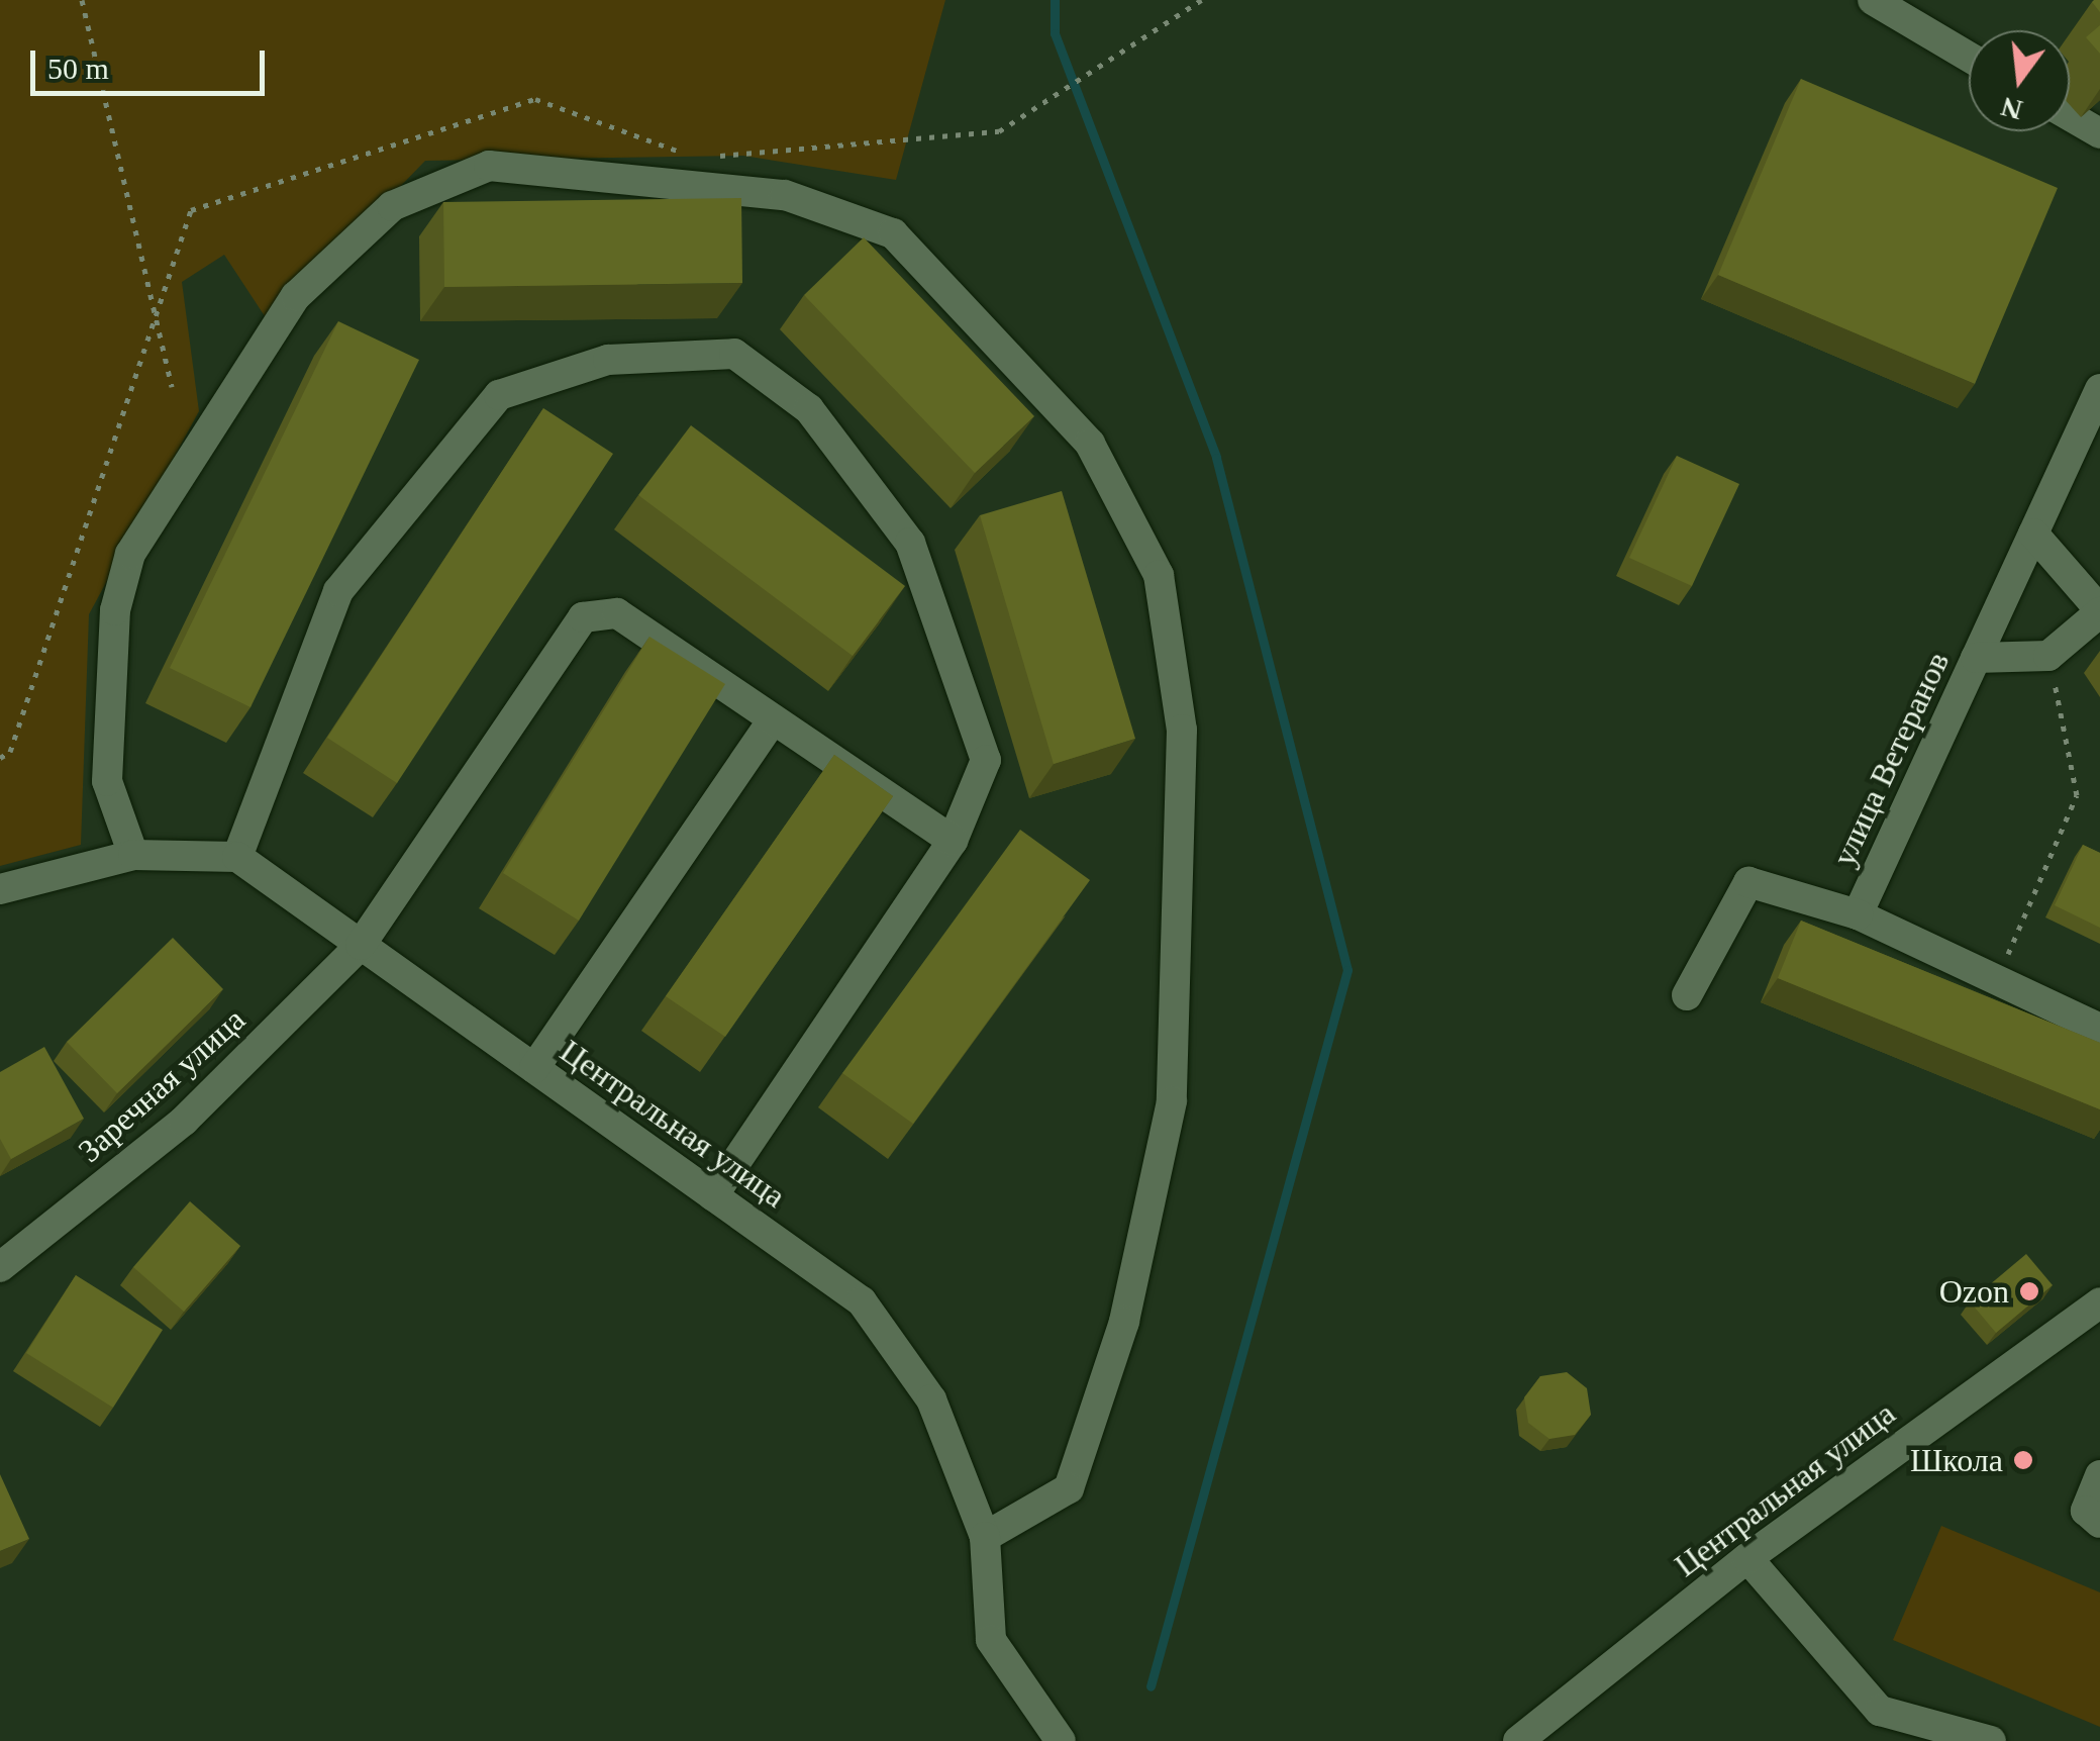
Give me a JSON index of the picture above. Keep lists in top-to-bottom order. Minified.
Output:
{"streets":{"street":["улица Ветеранов","Заречная улица","Центральная улица"]},"crossings":[["Заречная улица","Центральная улица"]],"places":["Ozon","Школа"],"scale_bar":"50 m","north":"bottom"}
